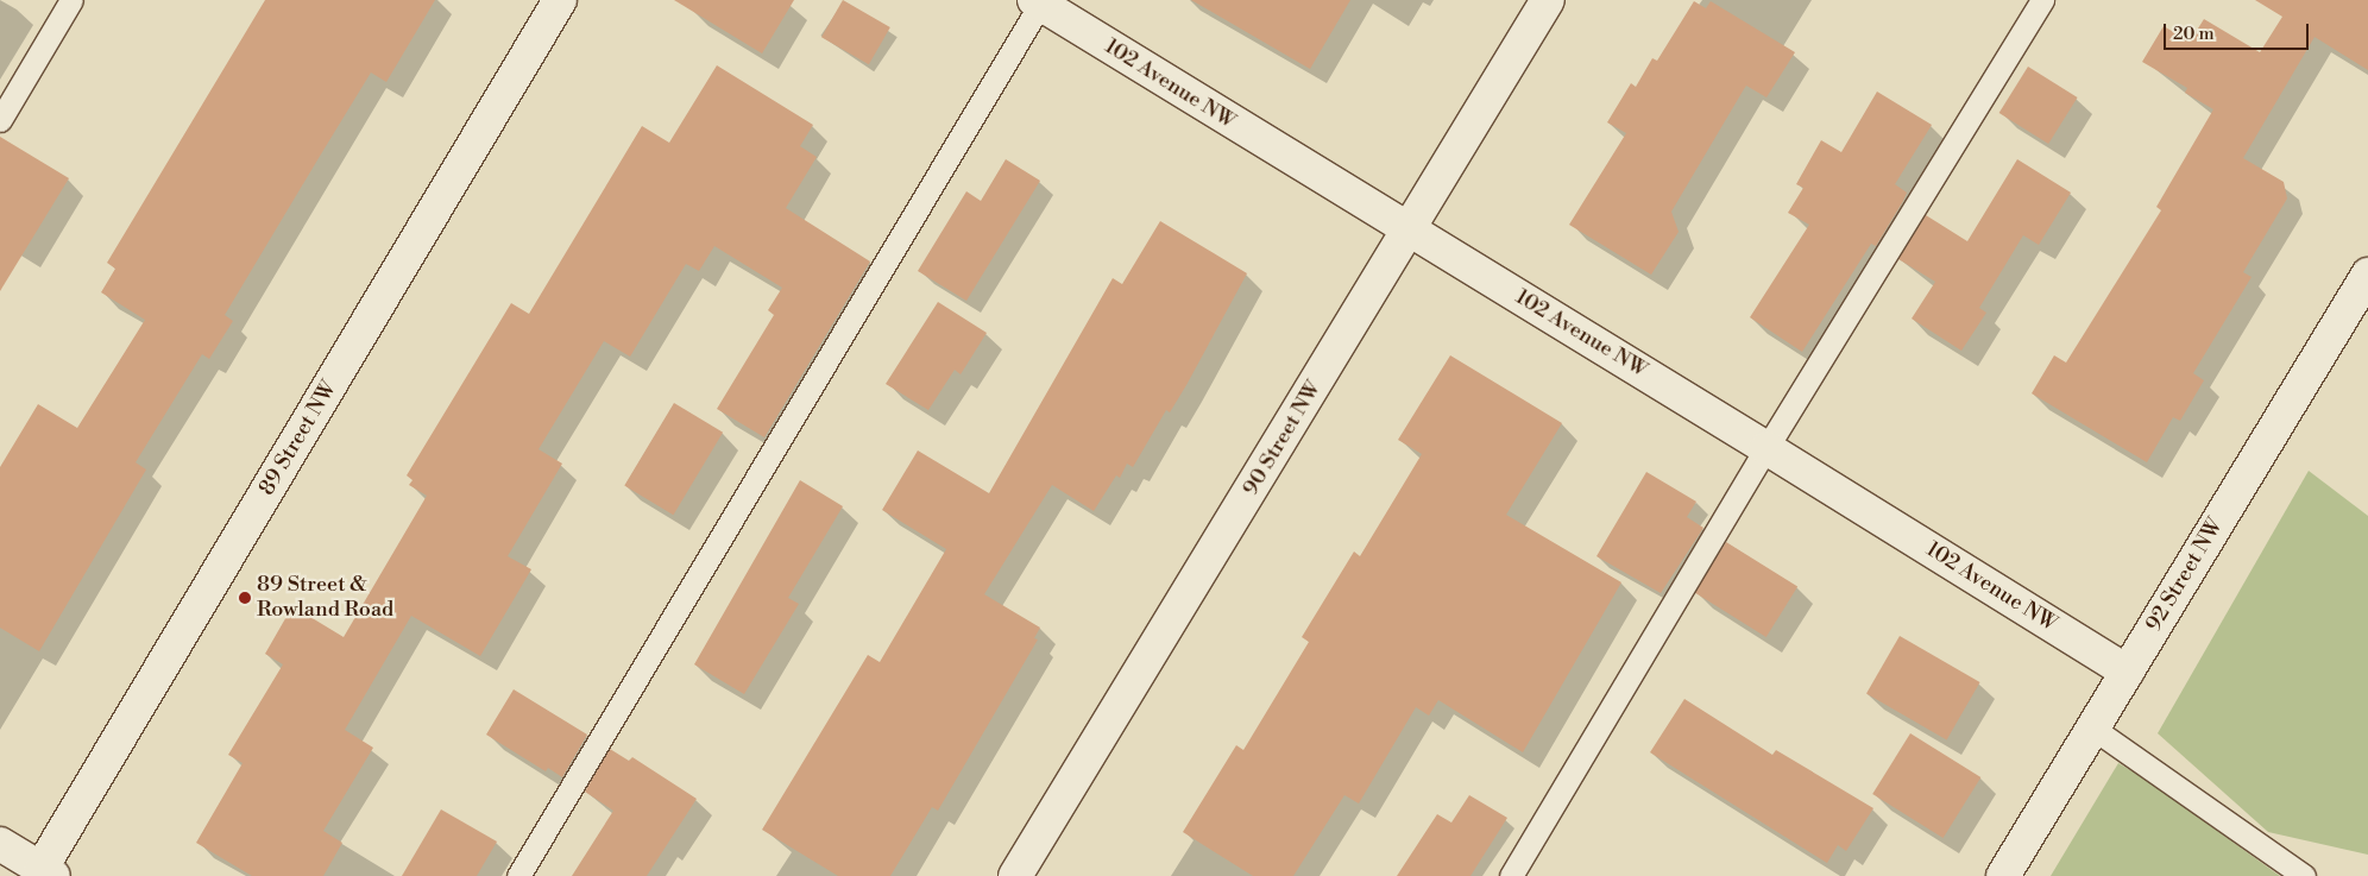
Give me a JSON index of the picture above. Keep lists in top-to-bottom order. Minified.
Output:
{"streets":{"street":["102 Avenue NW","89 Street NW","90 Street NW","92 Street NW"]},"crossings":[["102 Avenue NW","90 Street NW"],["102 Avenue NW","92 Street NW"]],"places":["89 Street & Rowland Road"],"scale_bar":"20 m"}
